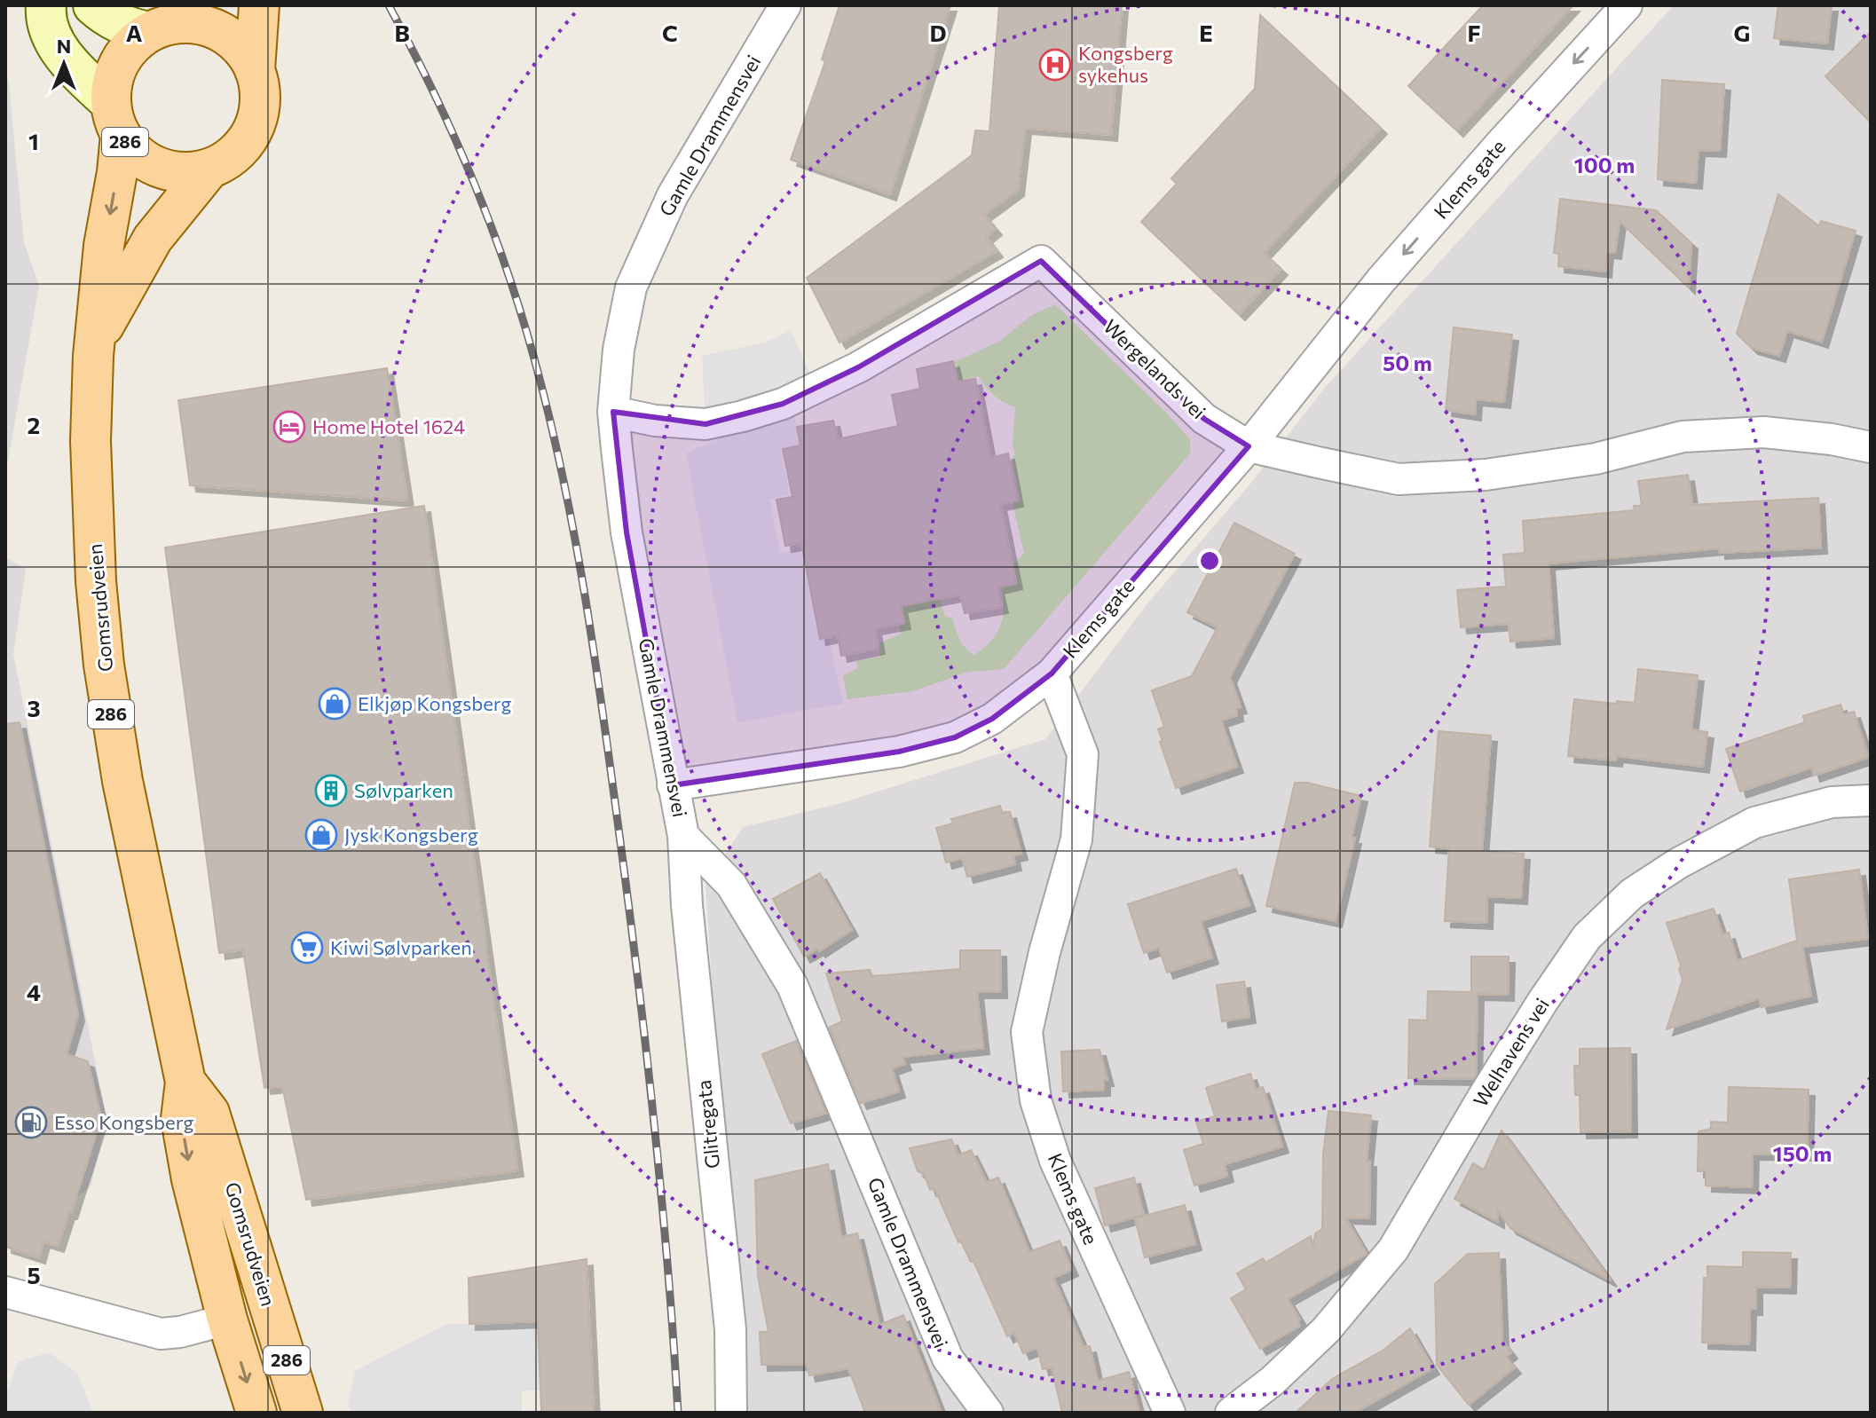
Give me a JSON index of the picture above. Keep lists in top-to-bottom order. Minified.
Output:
{"streets":{"main road":["286","Gomsrudveien"],"street":["Gamle Drammensvei","Klems gate","Wergelands vei","Welhavens vei","Glitregata"]},"crossings":[["Gamle Drammensvei","Wergelands vei"],["Gamle Drammensvei","Glitregata"],["286","Gomsrudveien"],["Klems gate","Wergelands vei"]],"places":{"hospital":["Kongsberg sykehus"],"hotel":["Home Hotel 1624"],"shop":["Elkjøp Kongsberg","Jysk Kongsberg"],"building":["Sølvparken"],"supermarket":["Kiwi Sølvparken"],"fuel station":["Esso Kongsberg"]},"north":"top","grid":{"columns":["A","B","C","D","E","F","G"],"rows":["1","2","3","4","5"]},"rings":["100 m","50 m","150 m"]}
